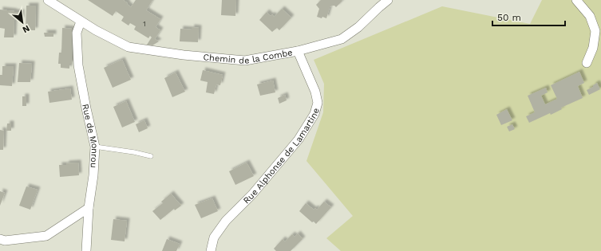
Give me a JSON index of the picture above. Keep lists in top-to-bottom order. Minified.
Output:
{"streets":{"street":["Chemin de la Combe","Rue de Monrou","Rue Alphonse de Lamartine"]},"crossings":[["Chemin de la Combe","Rue de Monrou"],["Chemin de la Combe","Rue Alphonse de Lamartine"]],"house_numbers":["1"],"scale_bar":"50 m","north":"bottom right"}
